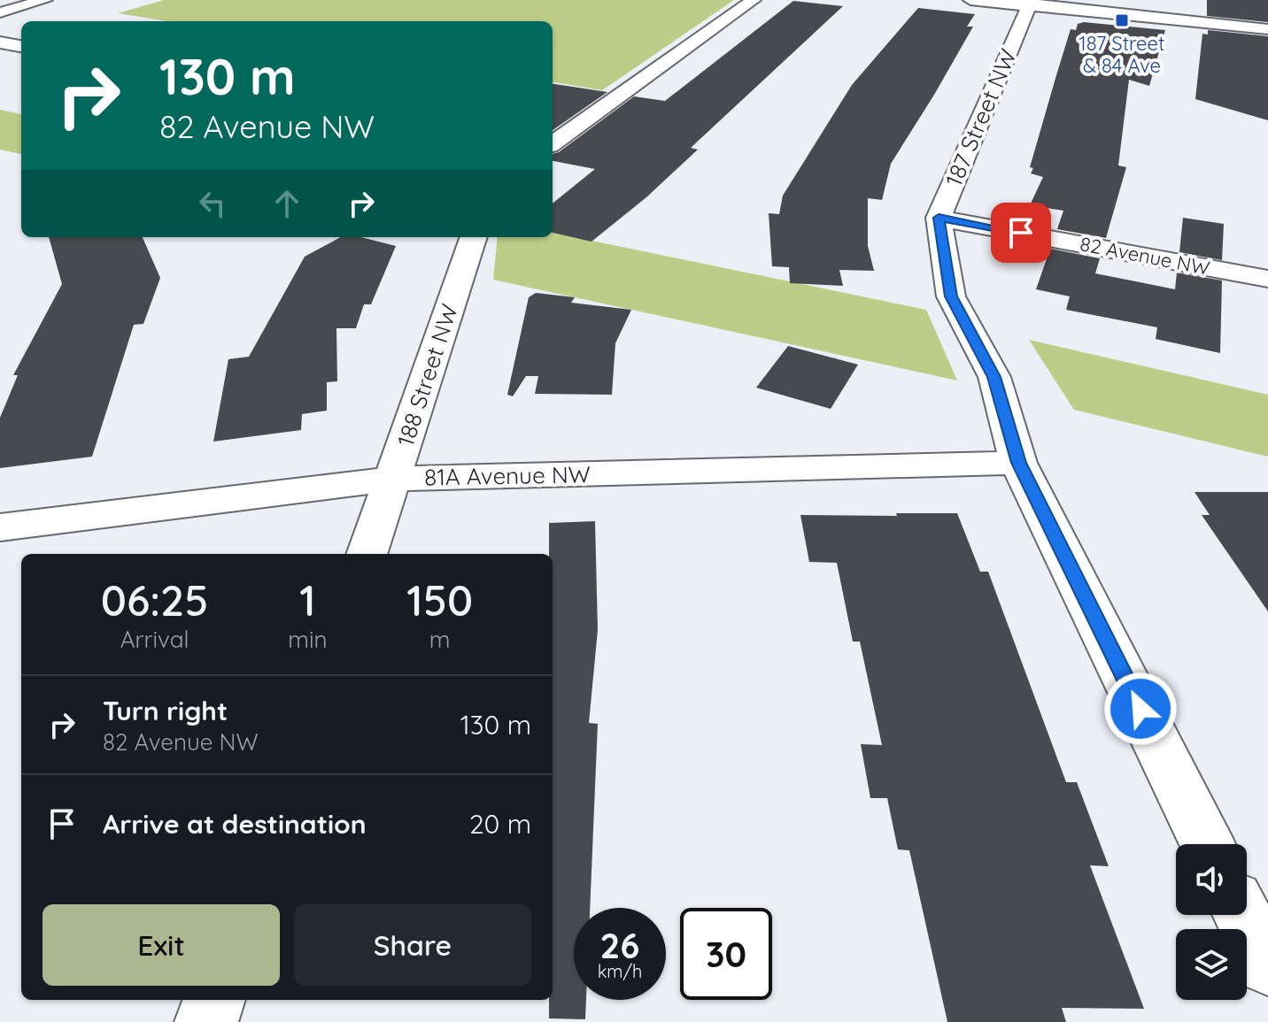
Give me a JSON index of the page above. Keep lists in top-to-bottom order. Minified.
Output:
{"streets":{"street":["187 Street NW","82 Avenue NW","188 Street NW","81A Avenue NW"]},"crossings":[["187 Street NW","82 Avenue NW"],["188 Street NW","81A Avenue NW"]],"places":{"transit":["187 Street & 84 Ave"]},"page":{"turn":["130 m","82 Avenue NW"],"eta":["06:25","Arrival","1","min","150","m"],"list":[{"name":"Turn right","note":"82 Avenue NW","value":"130 m"},{"name":"Arrive at destination","value":"20 m"}],"buttons":["Exit","Share"],"speed":"26 km/h","limit":"30"}}
